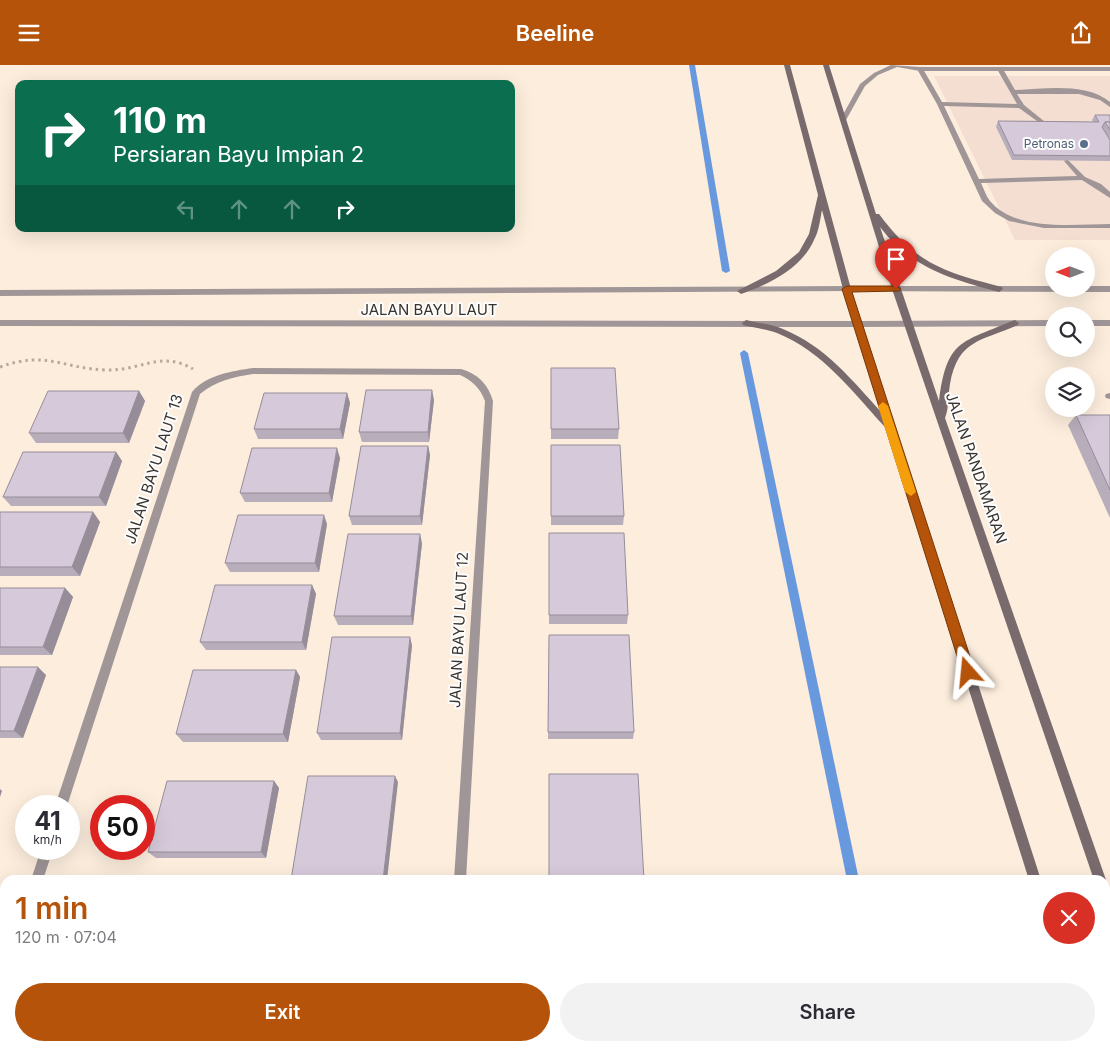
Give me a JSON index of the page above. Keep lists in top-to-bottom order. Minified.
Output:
{"streets":{"main road":["JALAN PANDAMARAN"],"street":["JALAN BAYU LAUT","JALAN BAYU LAUT 13","JALAN BAYU LAUT 12"]},"crossings":[["JALAN BAYU LAUT","JALAN PANDAMARAN"],["JALAN BAYU LAUT 13","JALAN BAYU LAUT 12"]],"places":["Petronas"],"north":"left","page":{"header":"Beeline","turn":["110 m","Persiaran Bayu Impian 2"],"speed":"41 km/h","limit":"50","heading":["1 min","120 m · 07:04"],"buttons":["Exit","Share"]}}
